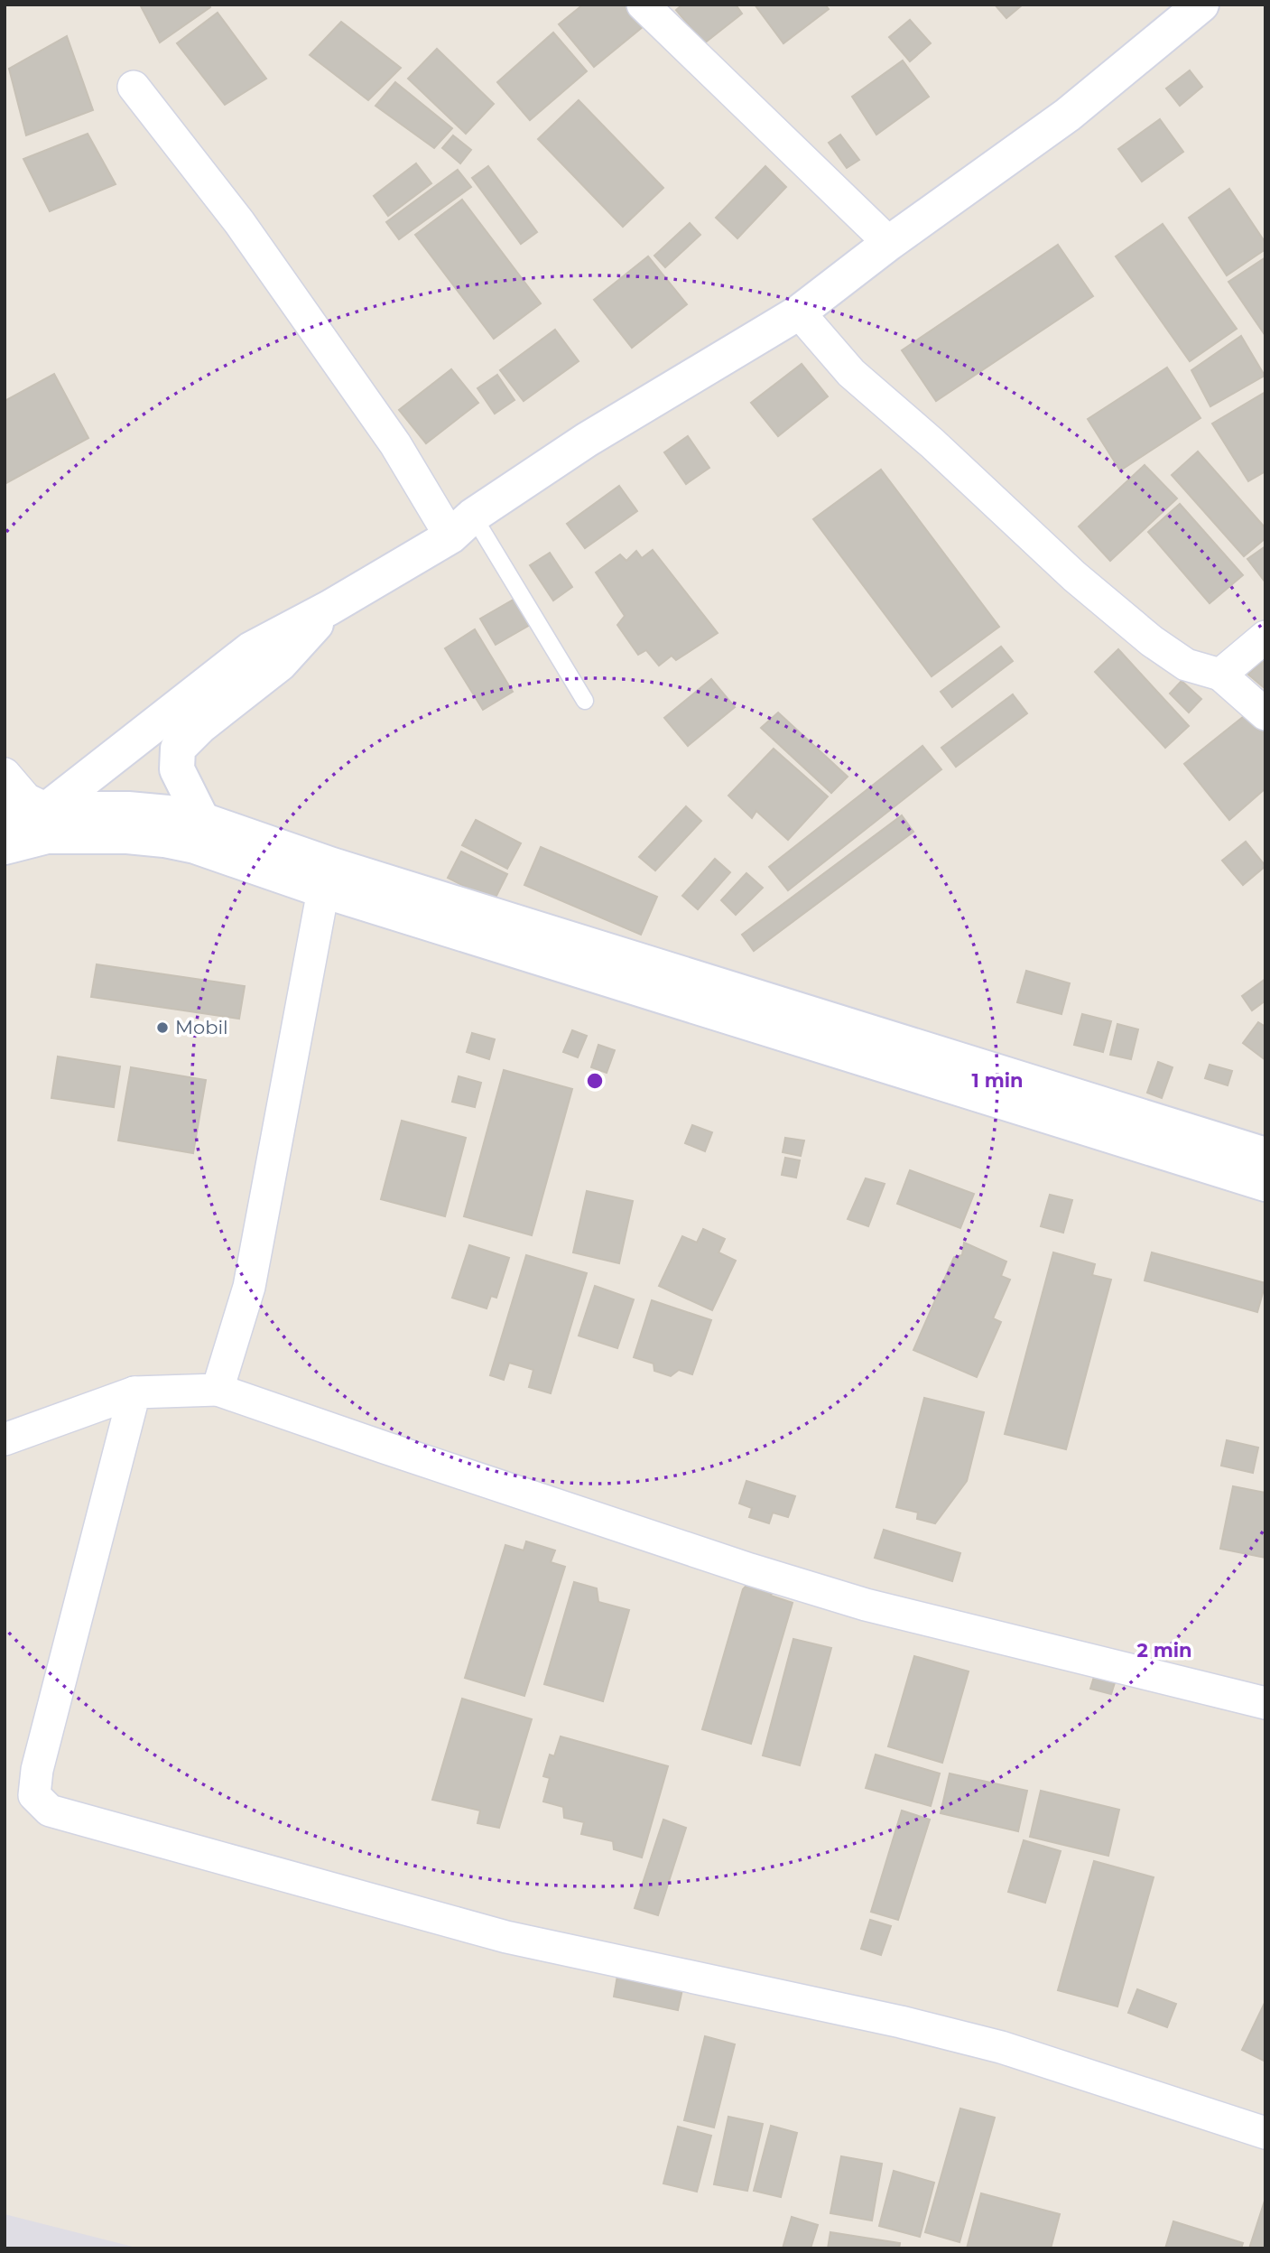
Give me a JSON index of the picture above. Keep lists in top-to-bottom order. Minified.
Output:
{"places":["Mobil"],"rings":["1 min","2 min"]}
